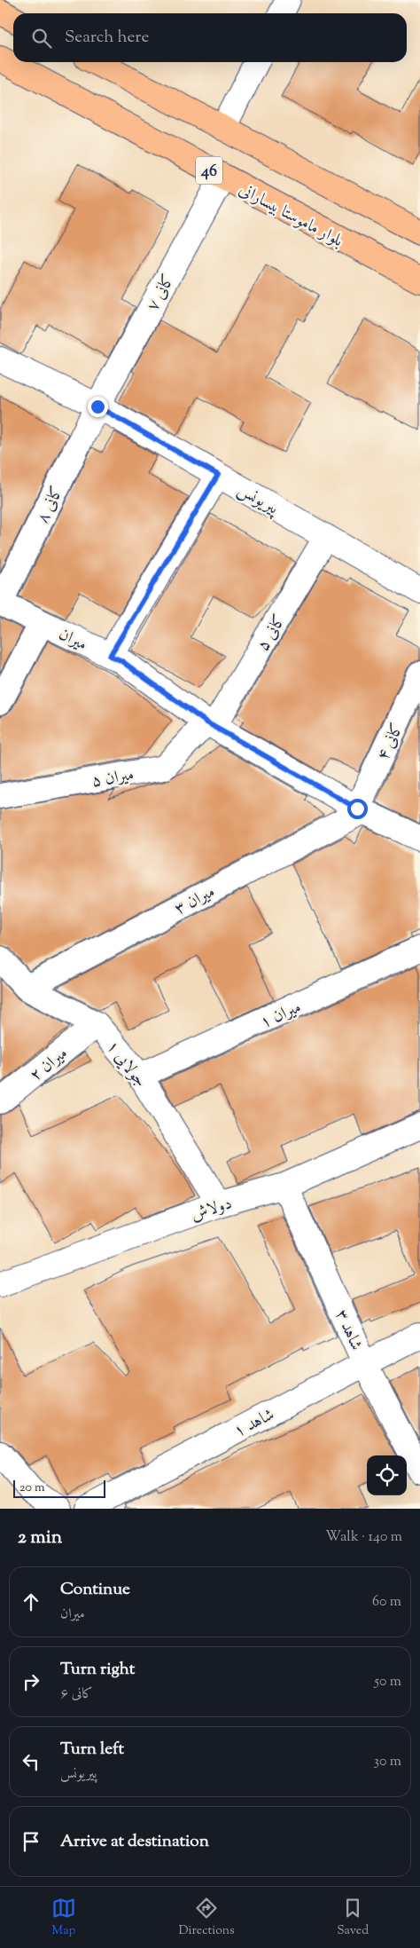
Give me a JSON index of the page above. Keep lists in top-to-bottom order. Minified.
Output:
{"streets":{"main road":["46","بلوار ماموستا بیسارانی"],"street":["کانی ۷","پیریونس","کانی ۸","کانی ۵","میران","کانی ۴","میران ۵","میران ۳","میران ۱","میران ۲","جولایی ۱","دولاش","شاهد ۳","شاهد ۱"]},"crossings":[["بلوار ماموستا بیسارانی","کانی ۷"],["کانی ۷","پیریونس"],["کانی ۷","کانی ۸"],["پیریونس","کانی ۸"],["پیریونس","کانی ۵"],["کانی ۸","میران"],["کانی ۵","میران"],["کانی ۵","میران ۵"],["میران","کانی ۴"],["میران","میران ۵"],["میران","میران ۳"],["کانی ۴","میران ۳"],["میران ۳","جولایی ۱"],["میران ۱","جولایی ۱"],["میران ۲","جولایی ۱"],["جولایی ۱","دولاش"],["دولاش","شاهد ۳"],["شاهد ۳","شاهد ۱"]],"scale_bar":"20 m","page":{"search":"Search here","scale":"20 m","heading":["2 min","Walk · 140 m"],"list":[["Continue","میران","60 m"],["Turn right","کانی ۶","50 m"],["Turn left","پیریونس","30 m"],"Arrive at destination"],"nav":["Map","Directions","Saved"]}}
